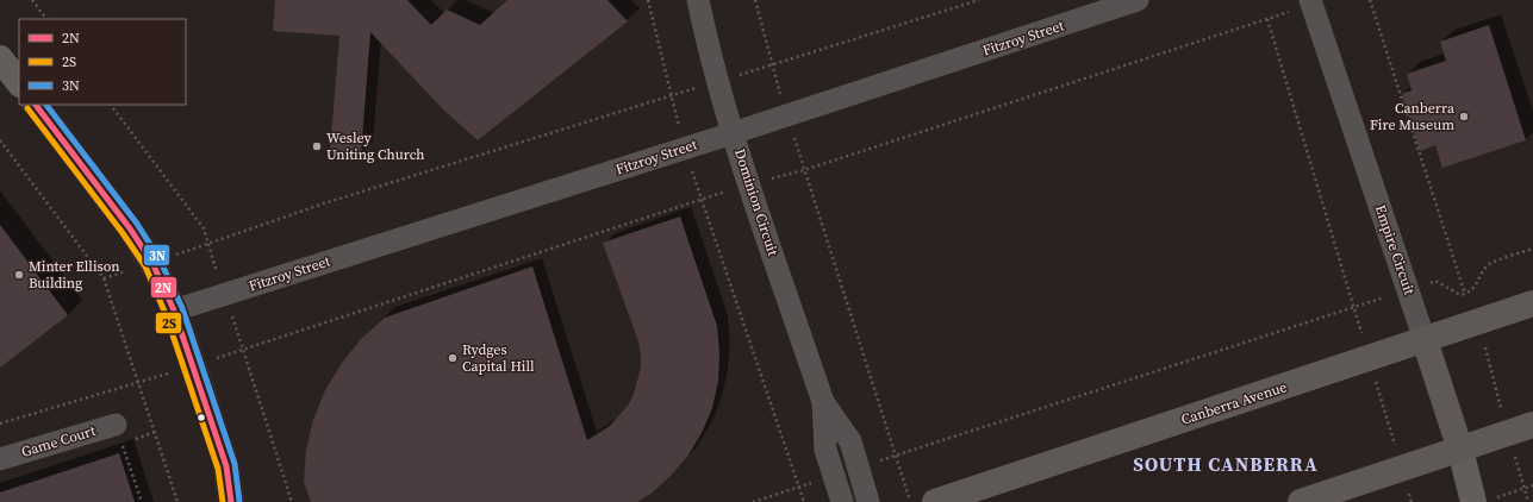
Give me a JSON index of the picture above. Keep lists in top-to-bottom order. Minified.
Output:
{"streets":{"highway":["Empire Circuit","Canberra Avenue"],"street":["Fitzroy Street","Dominion Circuit","Game Court"]},"crossings":[["Fitzroy Street","Dominion Circuit"],["Empire Circuit","Canberra Avenue"]],"districts":["SOUTH CANBERRA"],"places":["Canberra Fire Museum","Wesley Uniting Church","Minter Ellison Building","Rydges Capital Hill"],"lines":["transit line 2N","transit line 3N","transit line 2S"],"legend":["2N","2S","3N"]}
